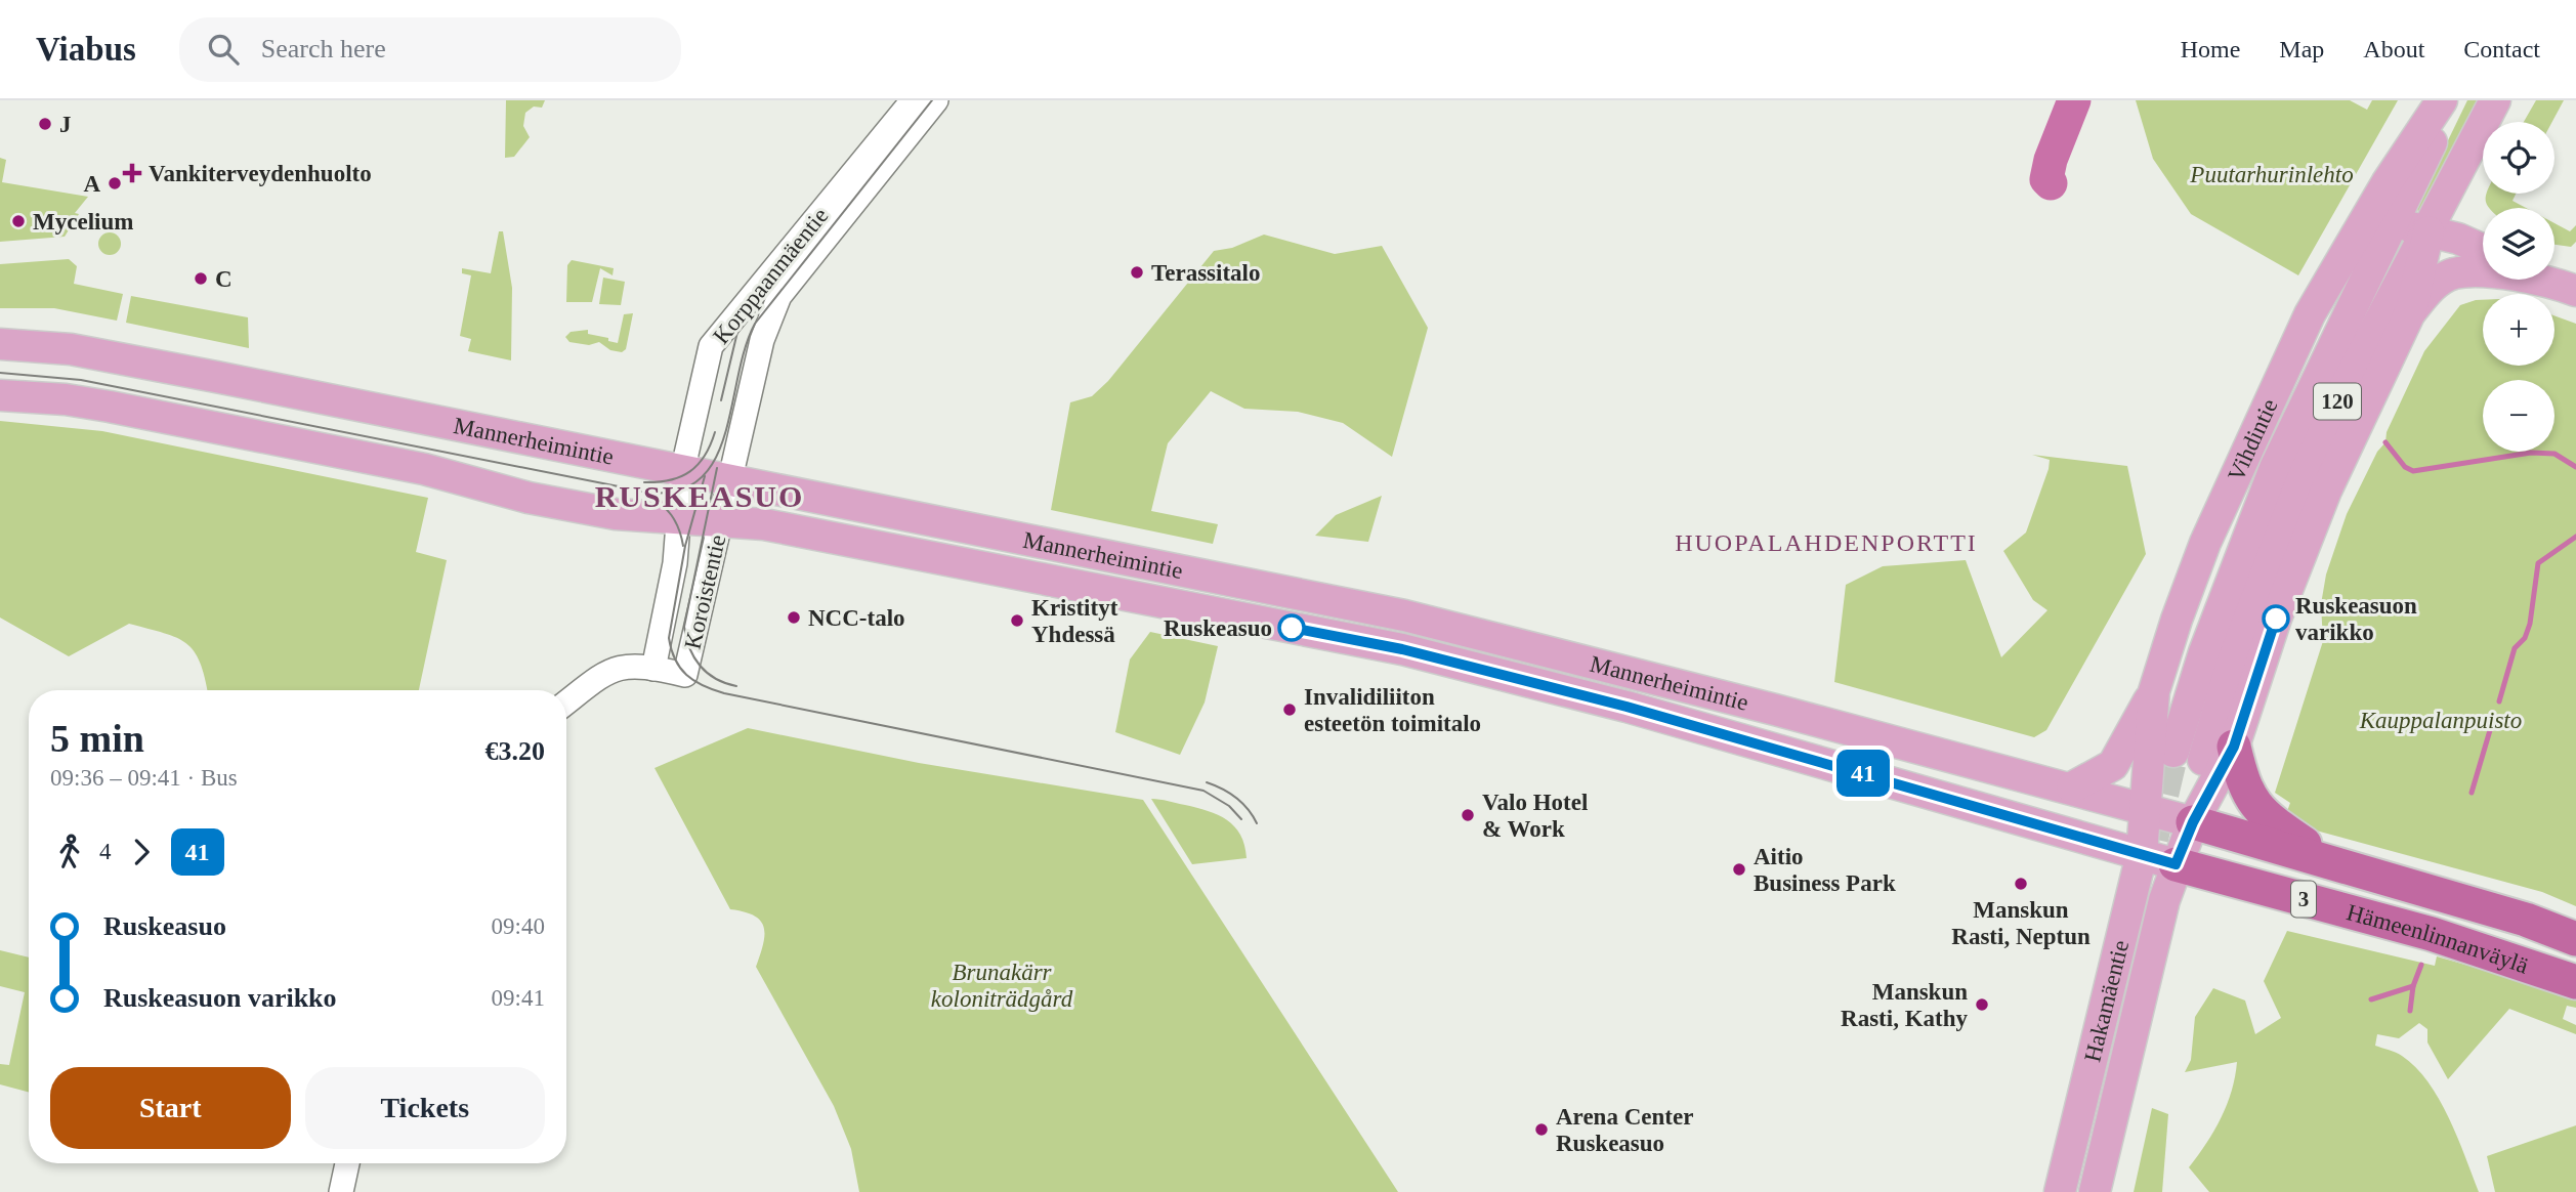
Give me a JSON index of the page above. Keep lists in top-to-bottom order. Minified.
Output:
{"streets":{"highway":["3","Hämeenlinnanväylä"],"main road":["120","Vihdintie","Mannerheimintie","Hakamäentie"],"street":["Korppaanmäentie","Koroistentie"]},"crossings":[["Korppaanmäentie","Mannerheimintie"],["Korppaanmäentie","Koroistentie"],["Vihdintie","Mannerheimintie"],["Vihdintie","Hakamäentie"],["Mannerheimintie","Koroistentie"],["Mannerheimintie","Hämeenlinnanväylä"],["Mannerheimintie","Hakamäentie"],["Hämeenlinnanväylä","Hakamäentie"]],"districts":["RUSKEASUO","HUOPALAHDENPORTTI"],"parks":["Puutarhurinlehto","Kauppalanpuisto","Brunakärr koloniträdgård"],"places":{"other":["J","A","Mycelium","Terassitalo","C","NCC-talo","Ruskeasuon varikko","Kristityt Yhdessä","Ruskeasuo","Invalidiliiton esteetön toimitalo","Valo Hotel & Work","Aitio Business Park","Manskun Rasti, Neptun","Manskun Rasti, Kathy","Arena Center Ruskeasuo"],"health":["Vankiterveydenhuolto"]},"lines":["bus line 41"],"page":{"header":"Viabus","search":"Search here","nav":["Home","Map","About","Contact"],"on_map":"41","map_buttons":["+","−"],"heading":["5 min","09:36 – 09:41 · Bus","€3.20"],"legs":["4","41"],"list":[{"name":"Ruskeasuo","value":"09:40"},{"name":"Ruskeasuon varikko","value":"09:41"}],"buttons":["Start","Tickets"]}}
